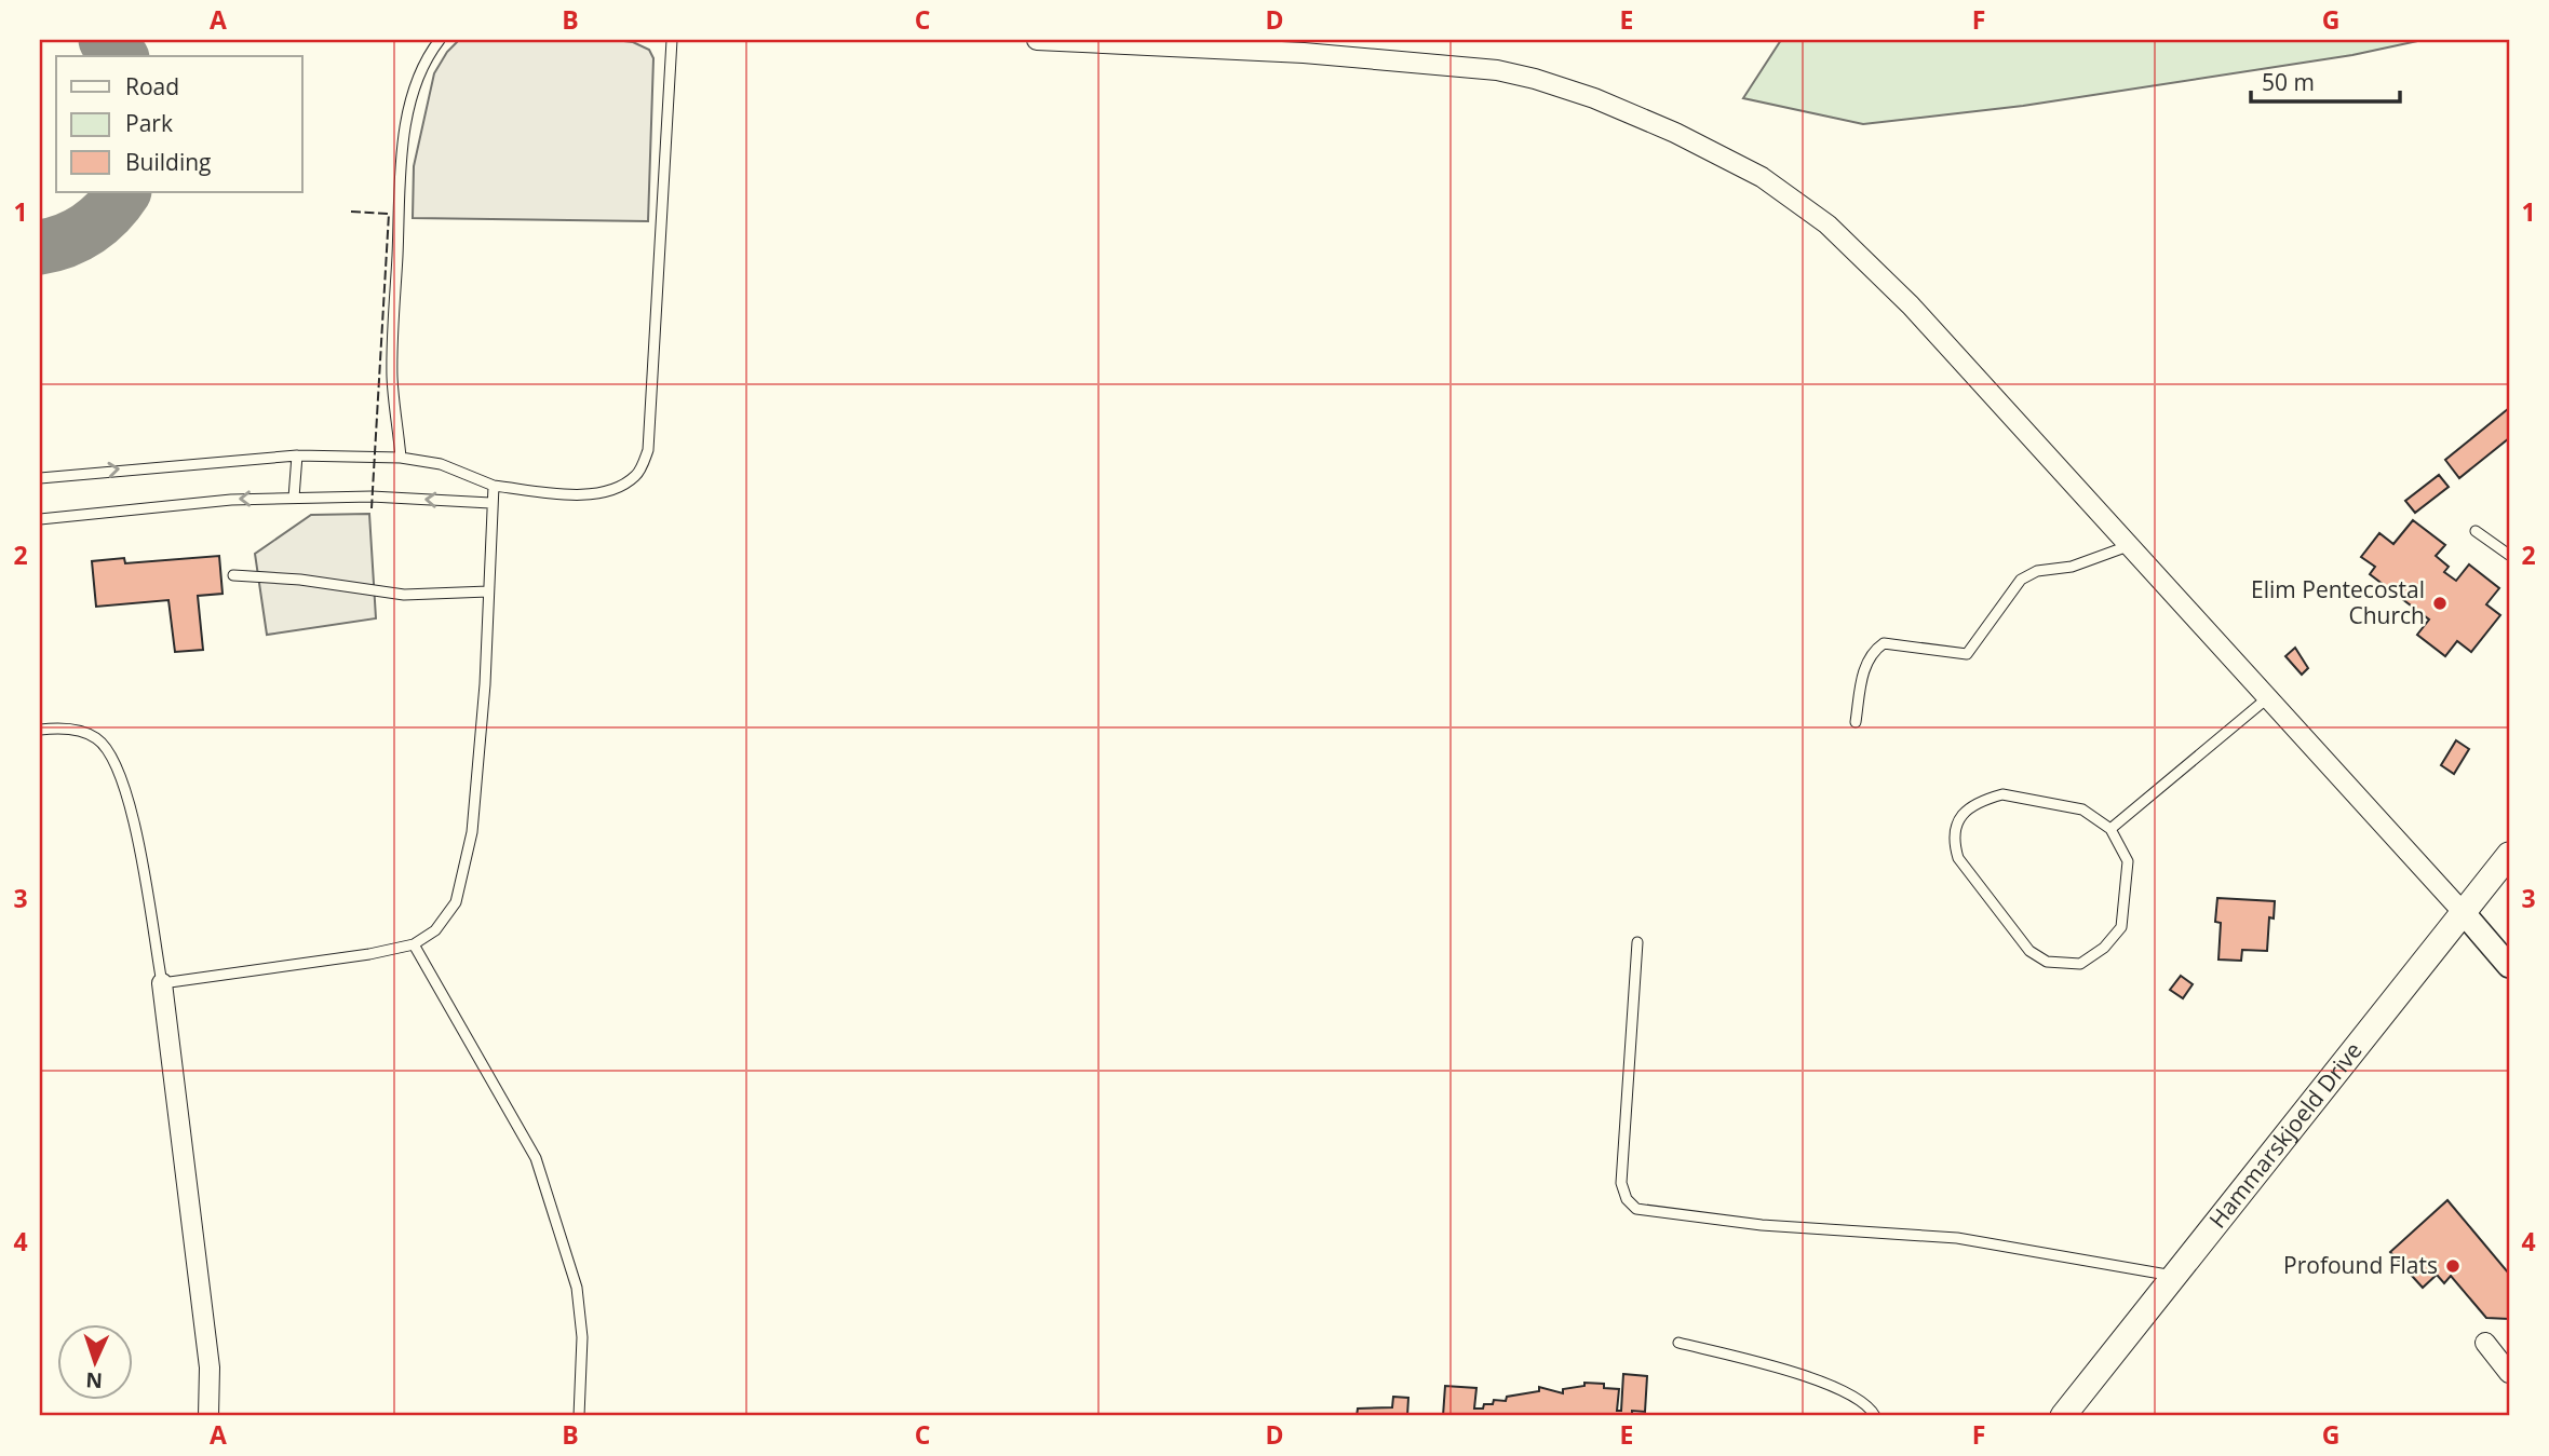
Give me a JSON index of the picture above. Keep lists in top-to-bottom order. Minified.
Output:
{"streets":{"main road":["Hammarskjoeld Drive"]},"places":["Elim Pentecostal Church","Profound Flats"],"legend":["Road","Park","Building"],"scale_bar":"50 m","north":"bottom","grid":{"columns":["A","B","C","D","E","F","G"],"rows":["1","2","3","4"]}}
